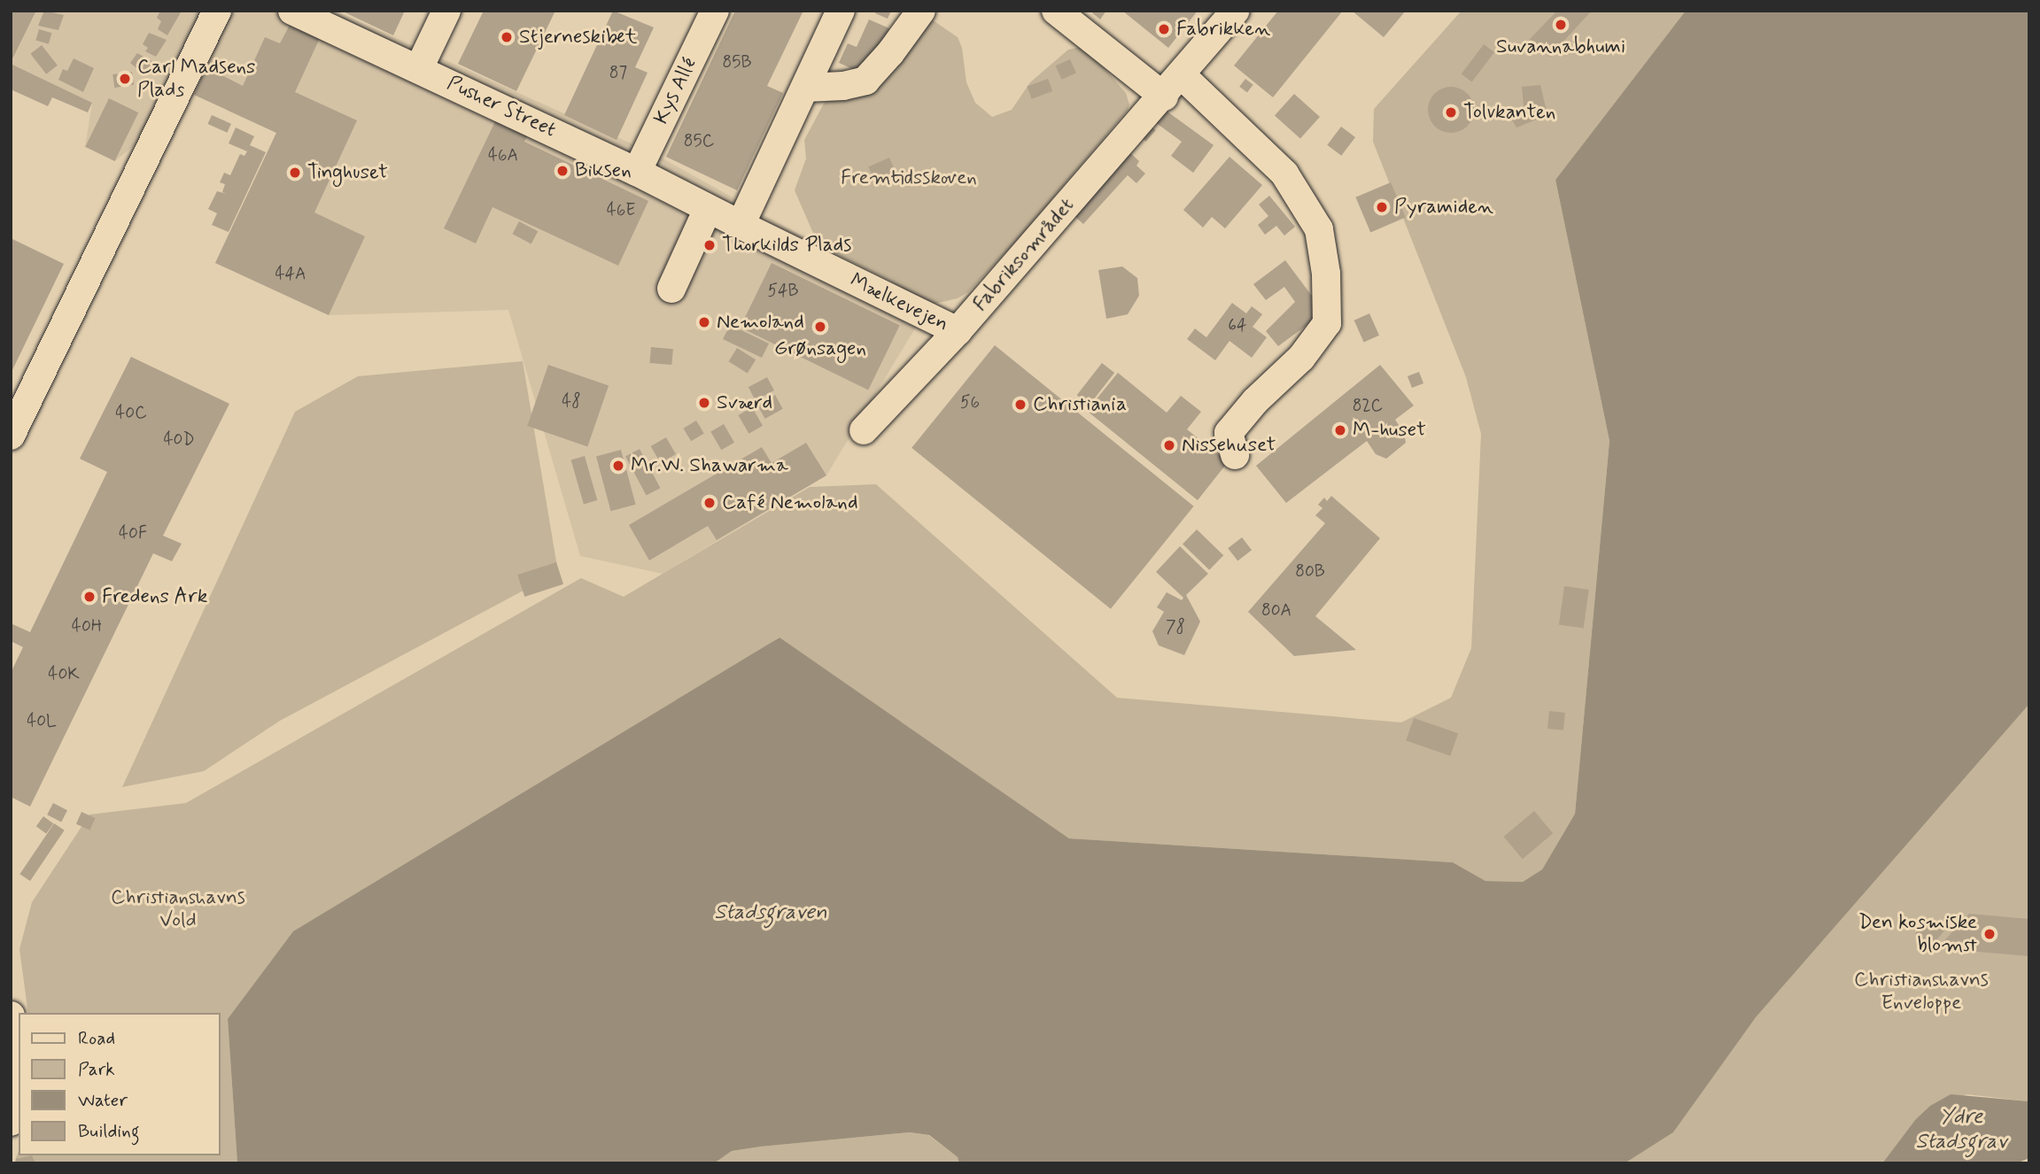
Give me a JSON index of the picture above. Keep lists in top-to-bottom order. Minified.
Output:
{"streets":{"street":["Kys Allé","Pusher Street","Fabriksområdet","Mælkevejen"]},"crossings":[["Kys Allé","Pusher Street"],["Pusher Street","Mælkevejen"],["Fabriksområdet","Mælkevejen"]],"water":["Stadsgraven","Ydre Stadsgrav"],"parks":["Fremtidsskoven","Christianshavns Vold","Christianshavns Enveloppe"],"places":["Suvannabhumi","Fabrikken","Stjerneskibet","Carl Madsens Plads","Tolvkanten","Biksen","Tinghuset","Pyramiden","Thorkilds Plads","Nemoland","Grønsagen","Sværd","Christiania","M-huset","Nissehuset","Mr.W. Shawarma","Café Nemoland","Fredens Ark","Den kosmiske blomst"],"house_numbers":["85B","87","85C","46A","46E","44A","54B","64","48","56","82C","40C","40D","40F","80B","80A","40H","78","40K","40L"],"legend":["Road","Park","Water","Building"]}
